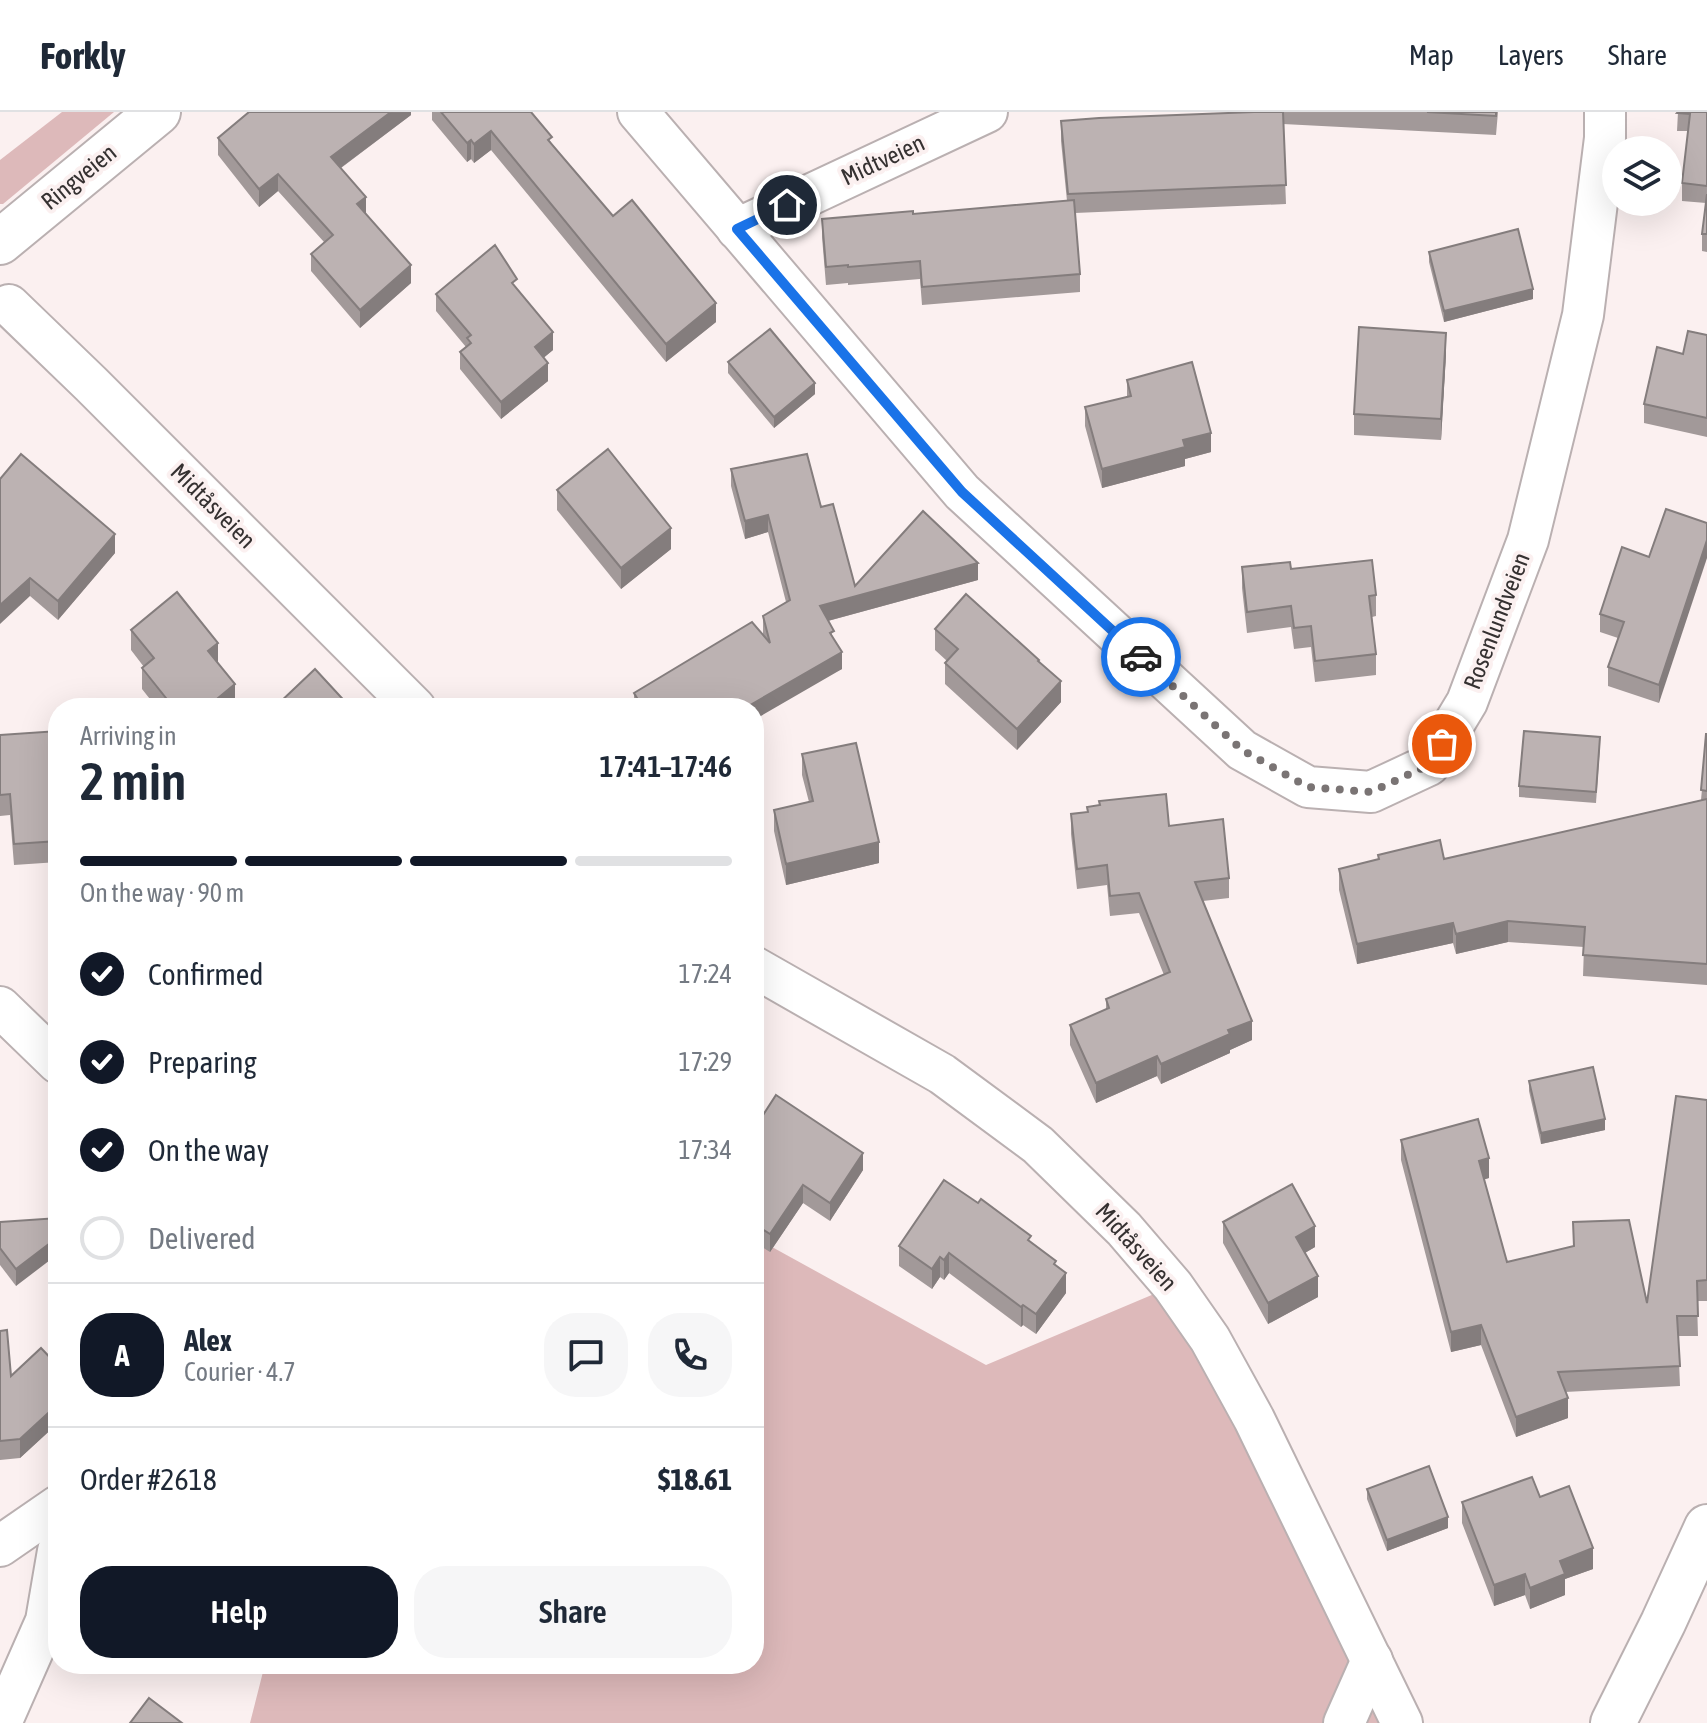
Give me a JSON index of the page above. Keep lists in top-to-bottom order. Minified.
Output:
{"streets":{"main road":["Ringveien"],"street":["Midtveien","Midtåsveien","Rosenlundveien"]},"crossings":[["Midtveien","Rosenlundveien"]],"page":{"header":"Forkly","nav":["Map","Layers","Share"],"heading":["2 min","Arriving in","17:41–17:46"],"panel":["Alex","Courier · 4.7","Order #2618","$18.61"],"bar":"On the way · 90 m","list":[["Confirmed","17:24"],["Preparing","17:29"],["On the way","17:34"],"Delivered"],"round":"A","buttons":["Help","Share"]}}
